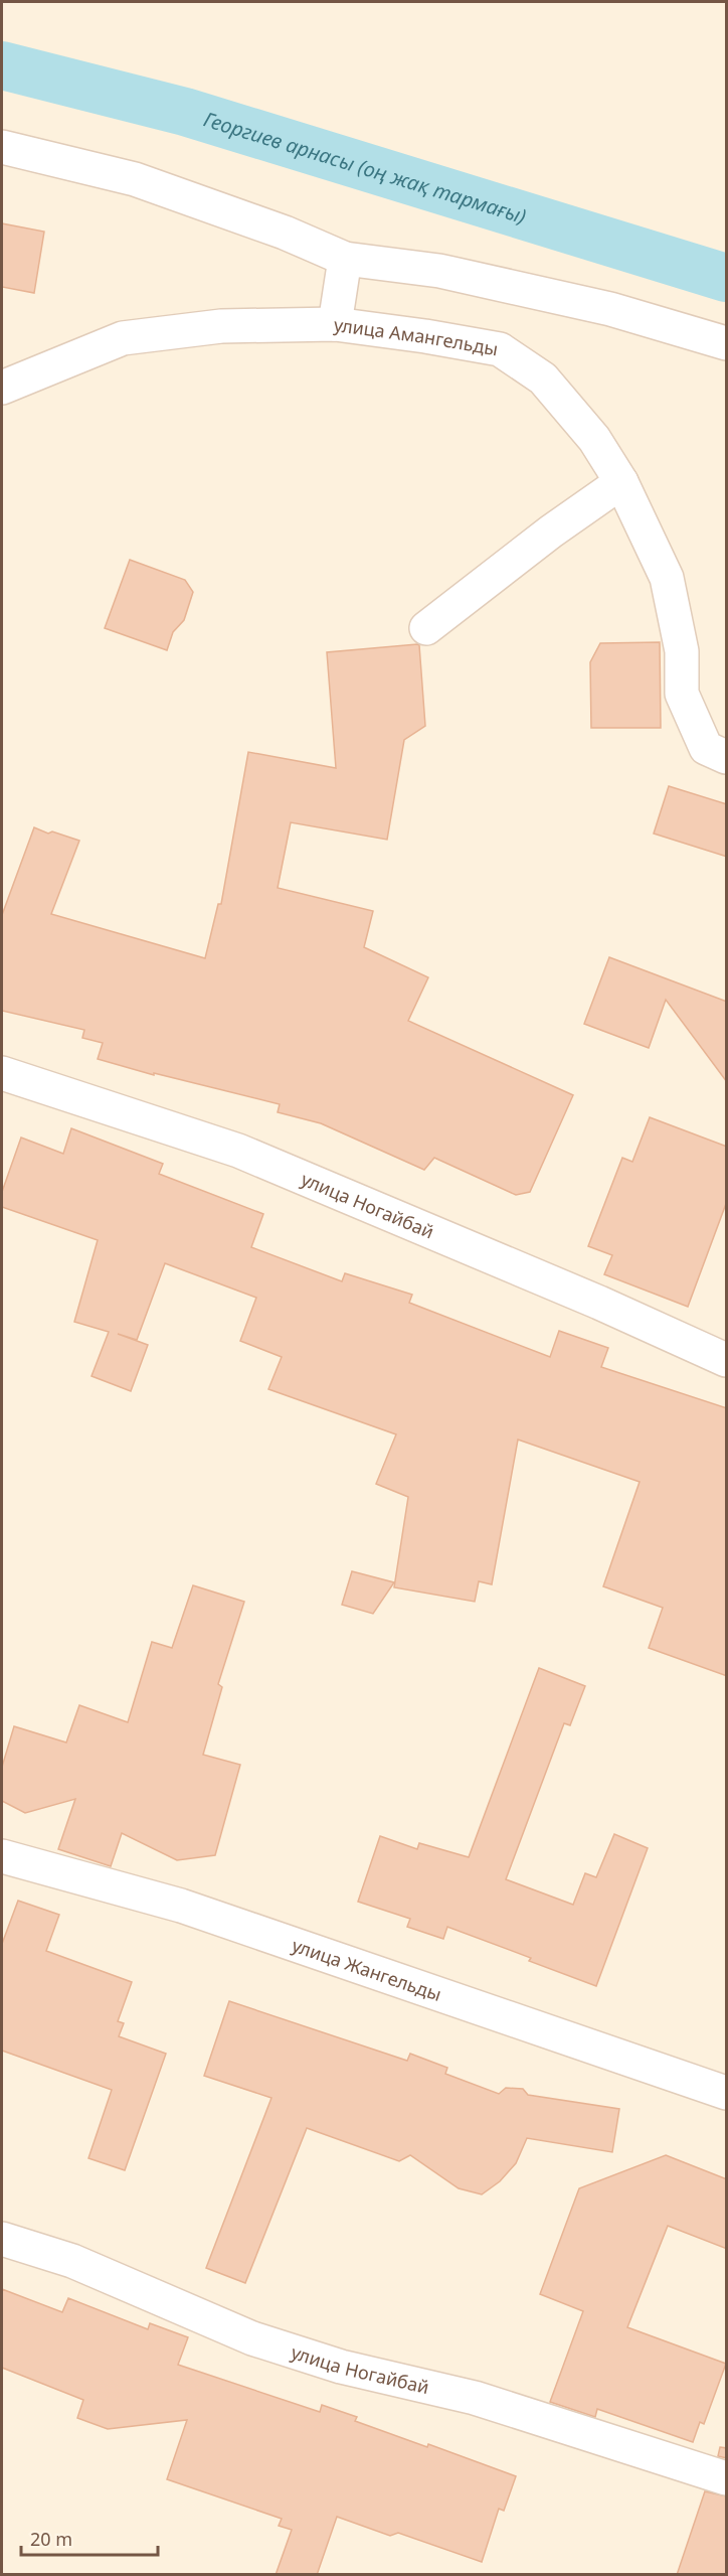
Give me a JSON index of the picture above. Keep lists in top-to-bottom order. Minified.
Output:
{"streets":{"street":["улица Амангельды","улица Ногайбай","улица Жангельды"]},"water":["Георгиев арнасы (оң жақ тармағы)"],"scale_bar":"20 m"}
